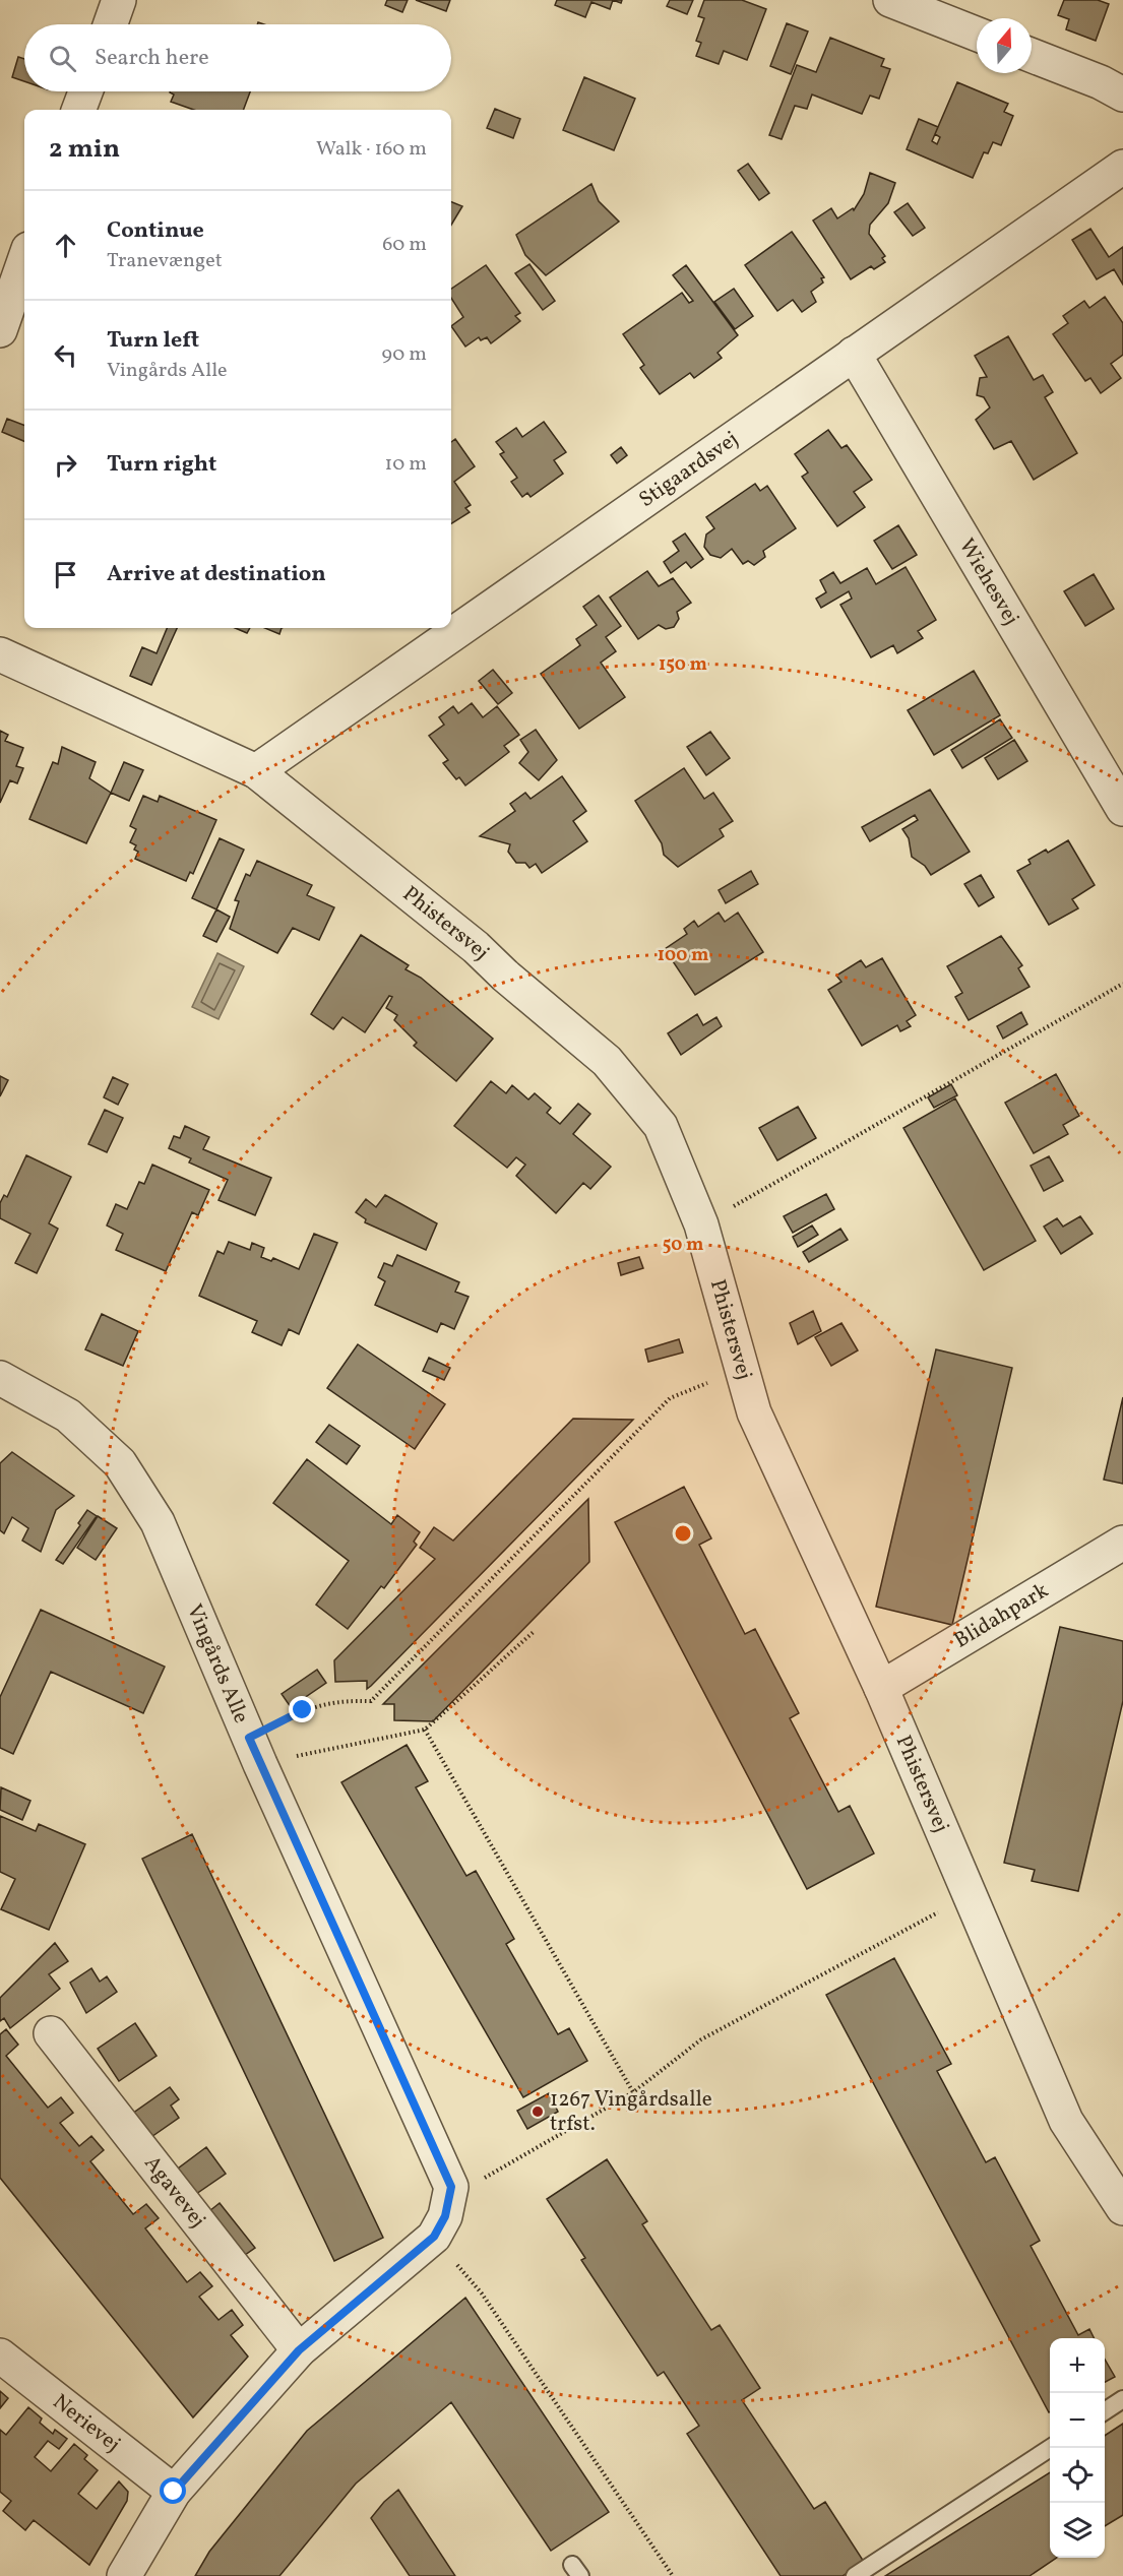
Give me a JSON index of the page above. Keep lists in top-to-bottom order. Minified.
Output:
{"streets":{"street":["Stigaardsvej","Wiehesvej","Phistersvej","Blidahpark","Vingårds Alle","Agavevej","Nerievej"]},"crossings":[["Stigaardsvej","Wiehesvej"],["Stigaardsvej","Phistersvej"],["Phistersvej","Blidahpark"]],"places":["1267 Vingårdsalle trfst."],"north":"top","page":{"search":"Search here","heading":["2 min","Walk · 160 m"],"list":[["Continue","Tranevænget","60 m"],["Turn left","Vingårds Alle","90 m"],["Turn right","10 m"],"Arrive at destination"],"map_buttons":["+","−"]},"rings":["150 m","100 m","50 m"]}
